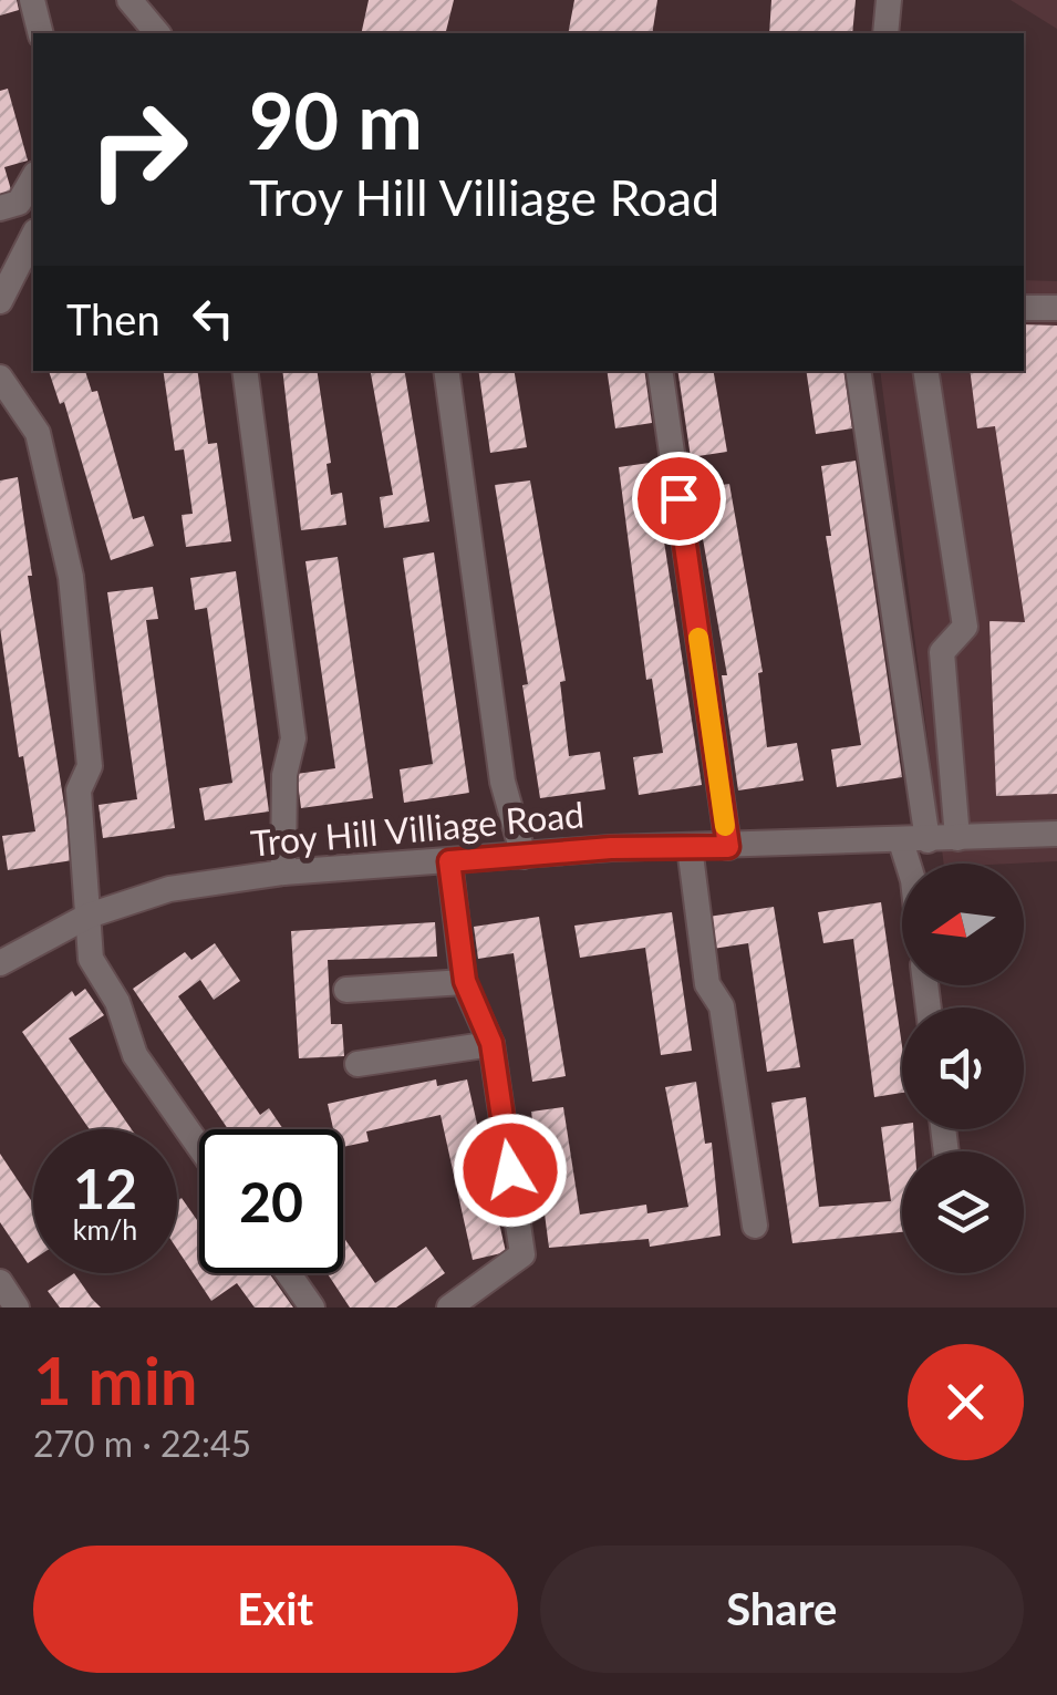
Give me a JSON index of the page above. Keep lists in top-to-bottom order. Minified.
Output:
{"streets":{"street":["Troy Hill Villiage Road"]},"north":"left","page":{"turn":["90 m","Troy Hill Villiage Road"],"then":"Then","speed":"12 km/h","limit":"20","heading":["1 min","270 m · 22:45"],"buttons":["Exit","Share"]}}
